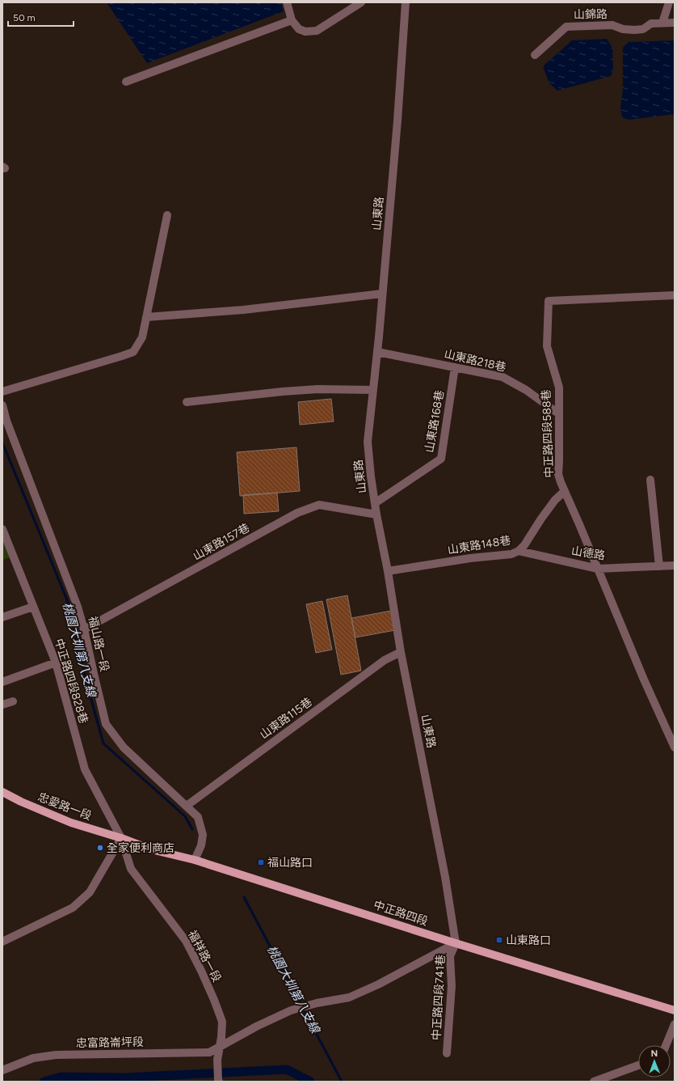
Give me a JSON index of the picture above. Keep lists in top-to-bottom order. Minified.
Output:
{"streets":{"main road":["忠愛路一段","中正路四段"],"street":["山錦路","山東路","山東路218巷","山東路168巷","中正路四段588巷","山東路157巷","山東路148巷","山德路","福山路一段","中正路四段828巷","山東路115巷","福祥路一段","中正路四段741巷","忠富路崙坪段"]},"crossings":[["山東路","山東路218巷"],["山東路","山東路168巷"],["山東路","山東路157巷"],["山東路","山東路148巷"],["山東路","山東路115巷"],["山東路","中正路四段"],["山東路","中正路四段741巷"],["山東路","忠富路崙坪段"],["山東路218巷","山東路168巷"],["山東路218巷","中正路四段588巷"],["中正路四段588巷","山東路148巷"],["中正路四段588巷","山德路"],["山東路157巷","福山路一段"],["山東路148巷","山德路"],["福山路一段","山東路115巷"],["福山路一段","中正路四段"],["中正路四段828巷","忠愛路一段"],["中正路四段828巷","中正路四段"],["中正路四段828巷","福祥路一段"],["忠愛路一段","中正路四段"],["忠愛路一段","福祥路一段"],["中正路四段","福祥路一段"],["中正路四段","中正路四段741巷"],["中正路四段","忠富路崙坪段"],["福祥路一段","忠富路崙坪段"],["中正路四段741巷","忠富路崙坪段"]],"water":["桃園大圳第八支線"],"places":{"other":["全家便利商店"],"transit":["福山路口","山東路口"]},"scale_bar":"50 m","north":"top"}
